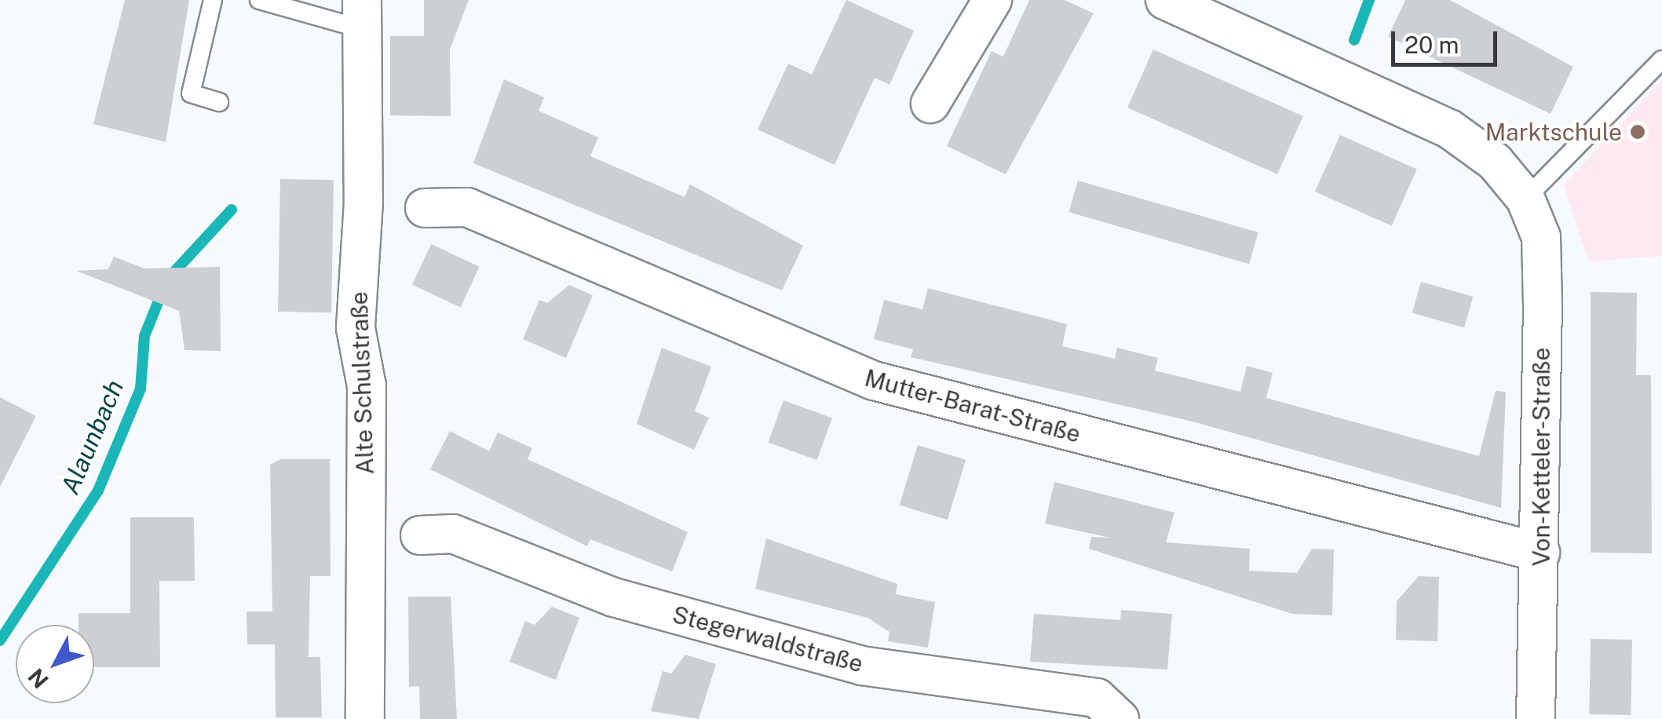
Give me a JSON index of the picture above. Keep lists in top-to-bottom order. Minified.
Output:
{"streets":{"street":["Alte Schulstraße","Mutter-Barat-Straße","Von-Ketteler-Straße","Stegerwaldstraße"]},"crossings":[["Mutter-Barat-Straße","Von-Ketteler-Straße"]],"water":["Alaunbach"],"places":["Marktschule"],"scale_bar":"20 m","north":"bottom left"}
